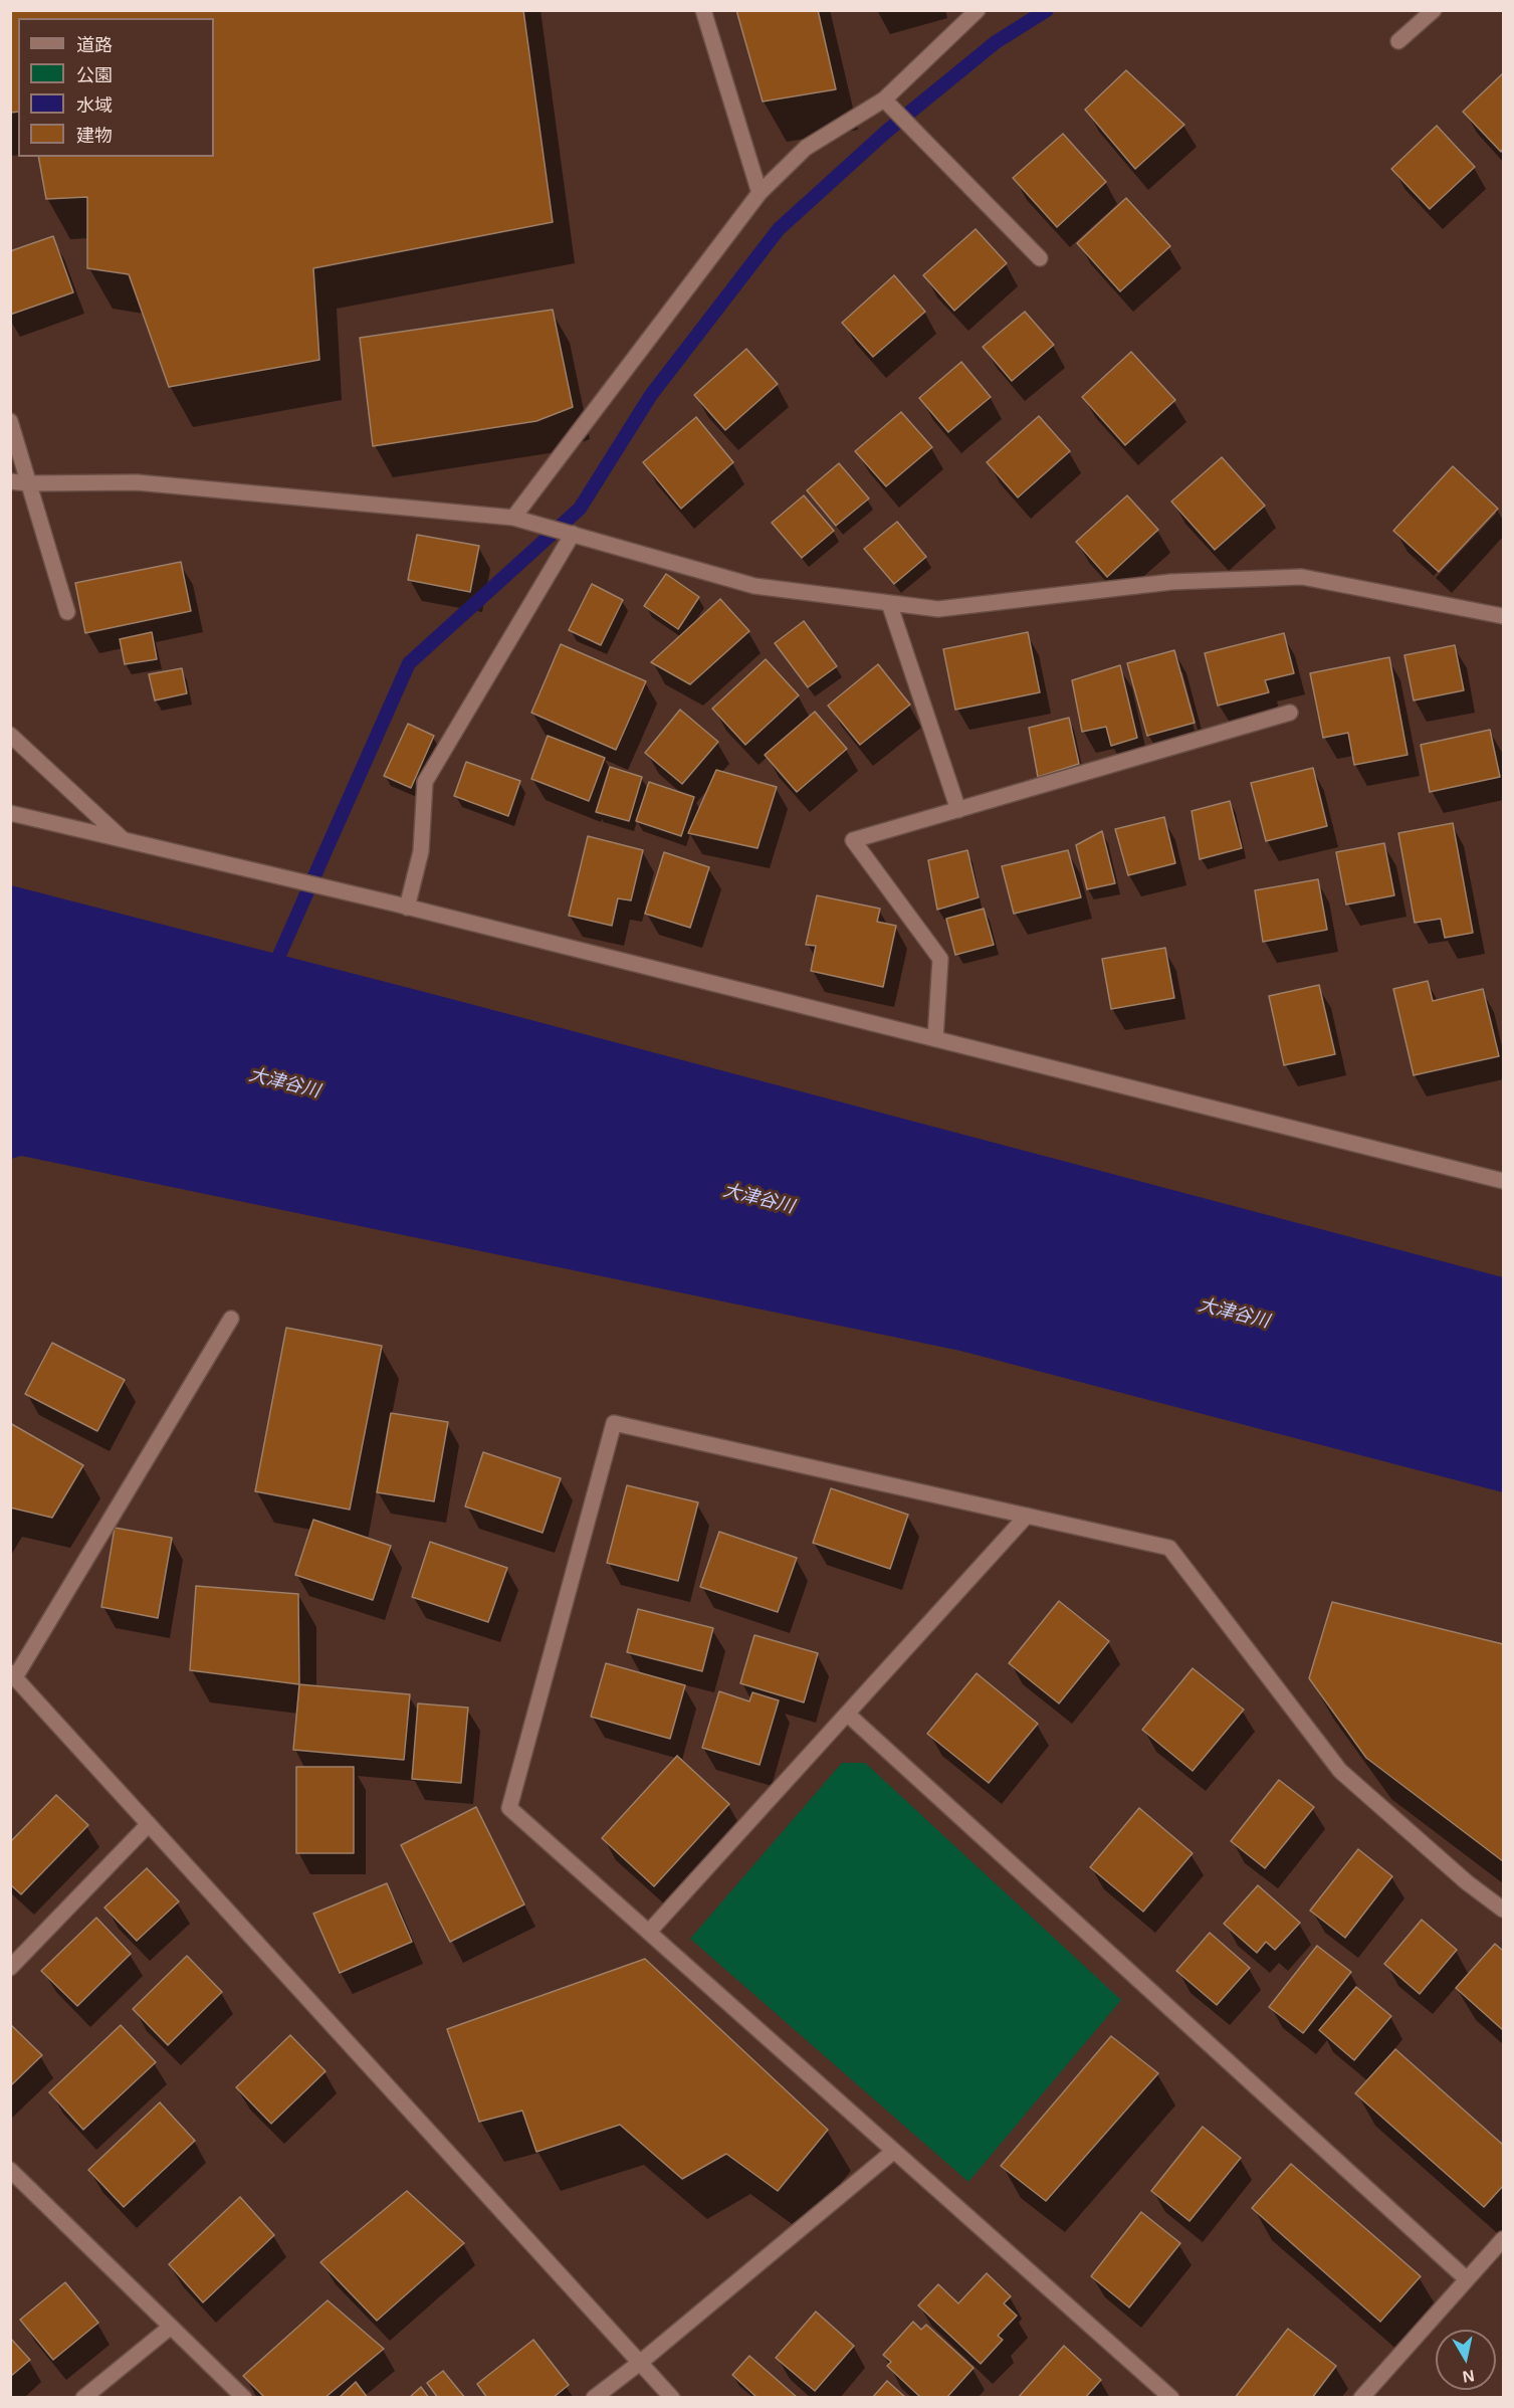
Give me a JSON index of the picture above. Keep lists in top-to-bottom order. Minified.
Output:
{"water":["大津谷川"],"legend":["道路","公園","水域","建物"],"north":"bottom"}
